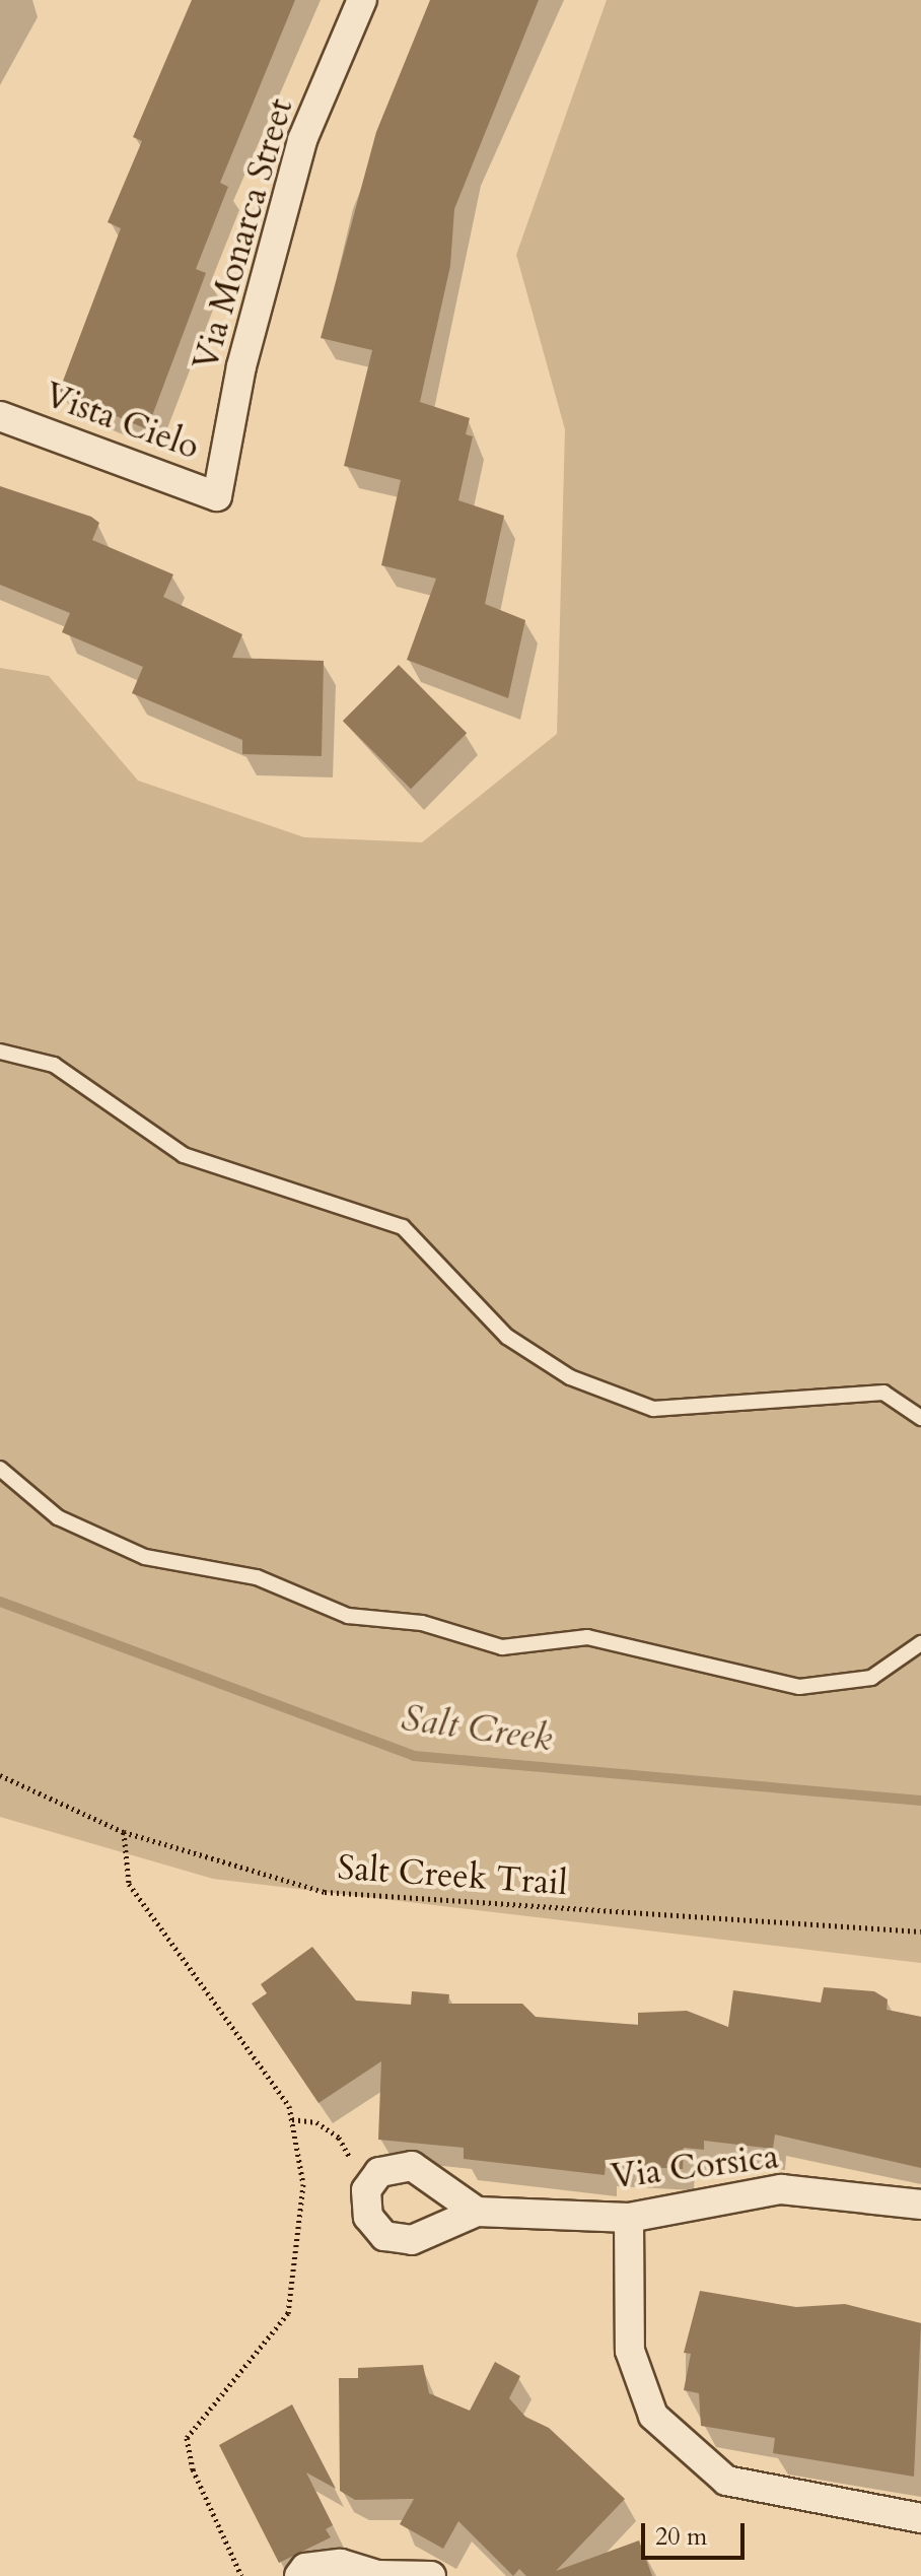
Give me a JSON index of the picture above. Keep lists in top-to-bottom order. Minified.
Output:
{"streets":{"street":["Via Monarca Street","Vista Cielo","Via Corsica"],"path":["Salt Creek Trail"]},"crossings":[["Via Monarca Street","Vista Cielo"]],"water":["Salt Creek"],"scale_bar":"20 m"}
